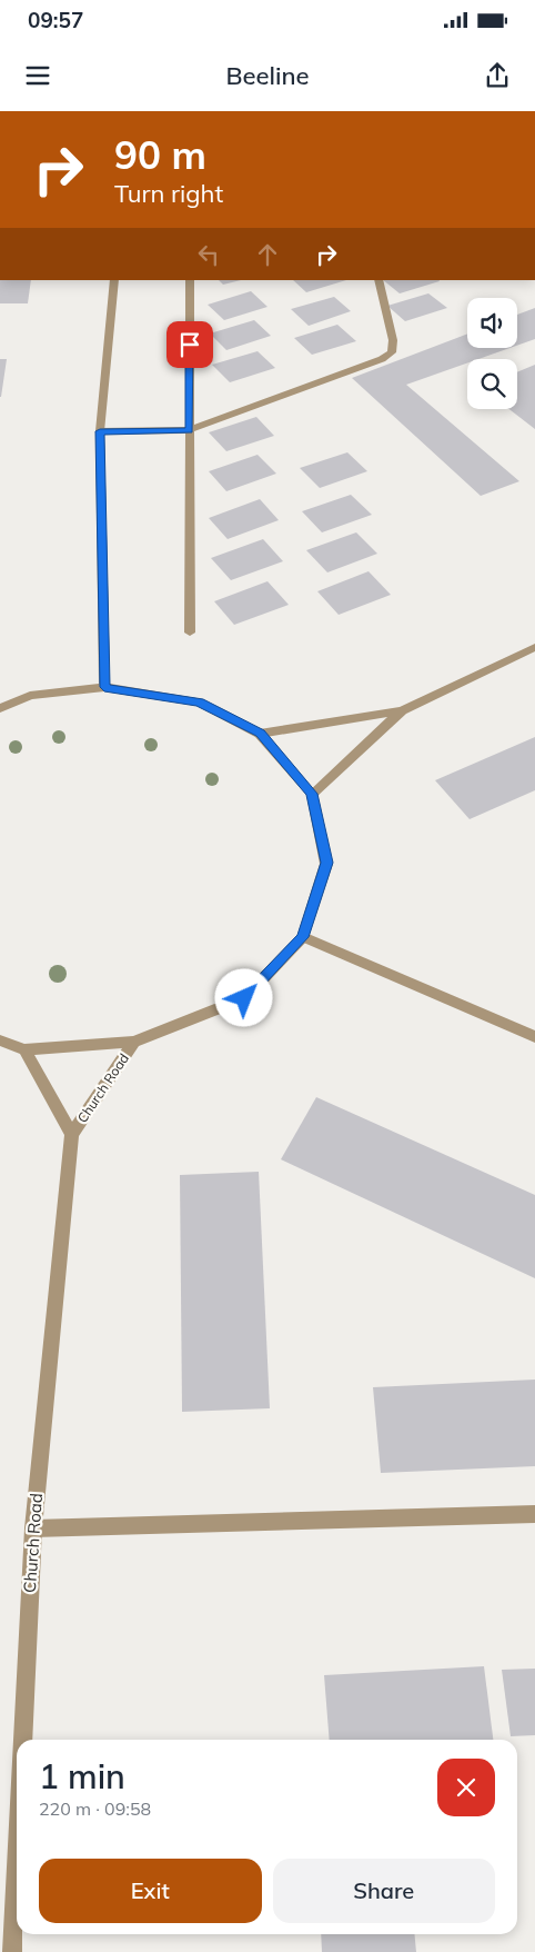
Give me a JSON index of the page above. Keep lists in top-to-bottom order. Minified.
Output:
{"streets":{"street":["Church Road"]},"page":{"status":"09:57","header":"Beeline","turn":["90 m","Turn right"],"heading":["1 min","220 m · 09:58"],"buttons":["Exit","Share"]}}
